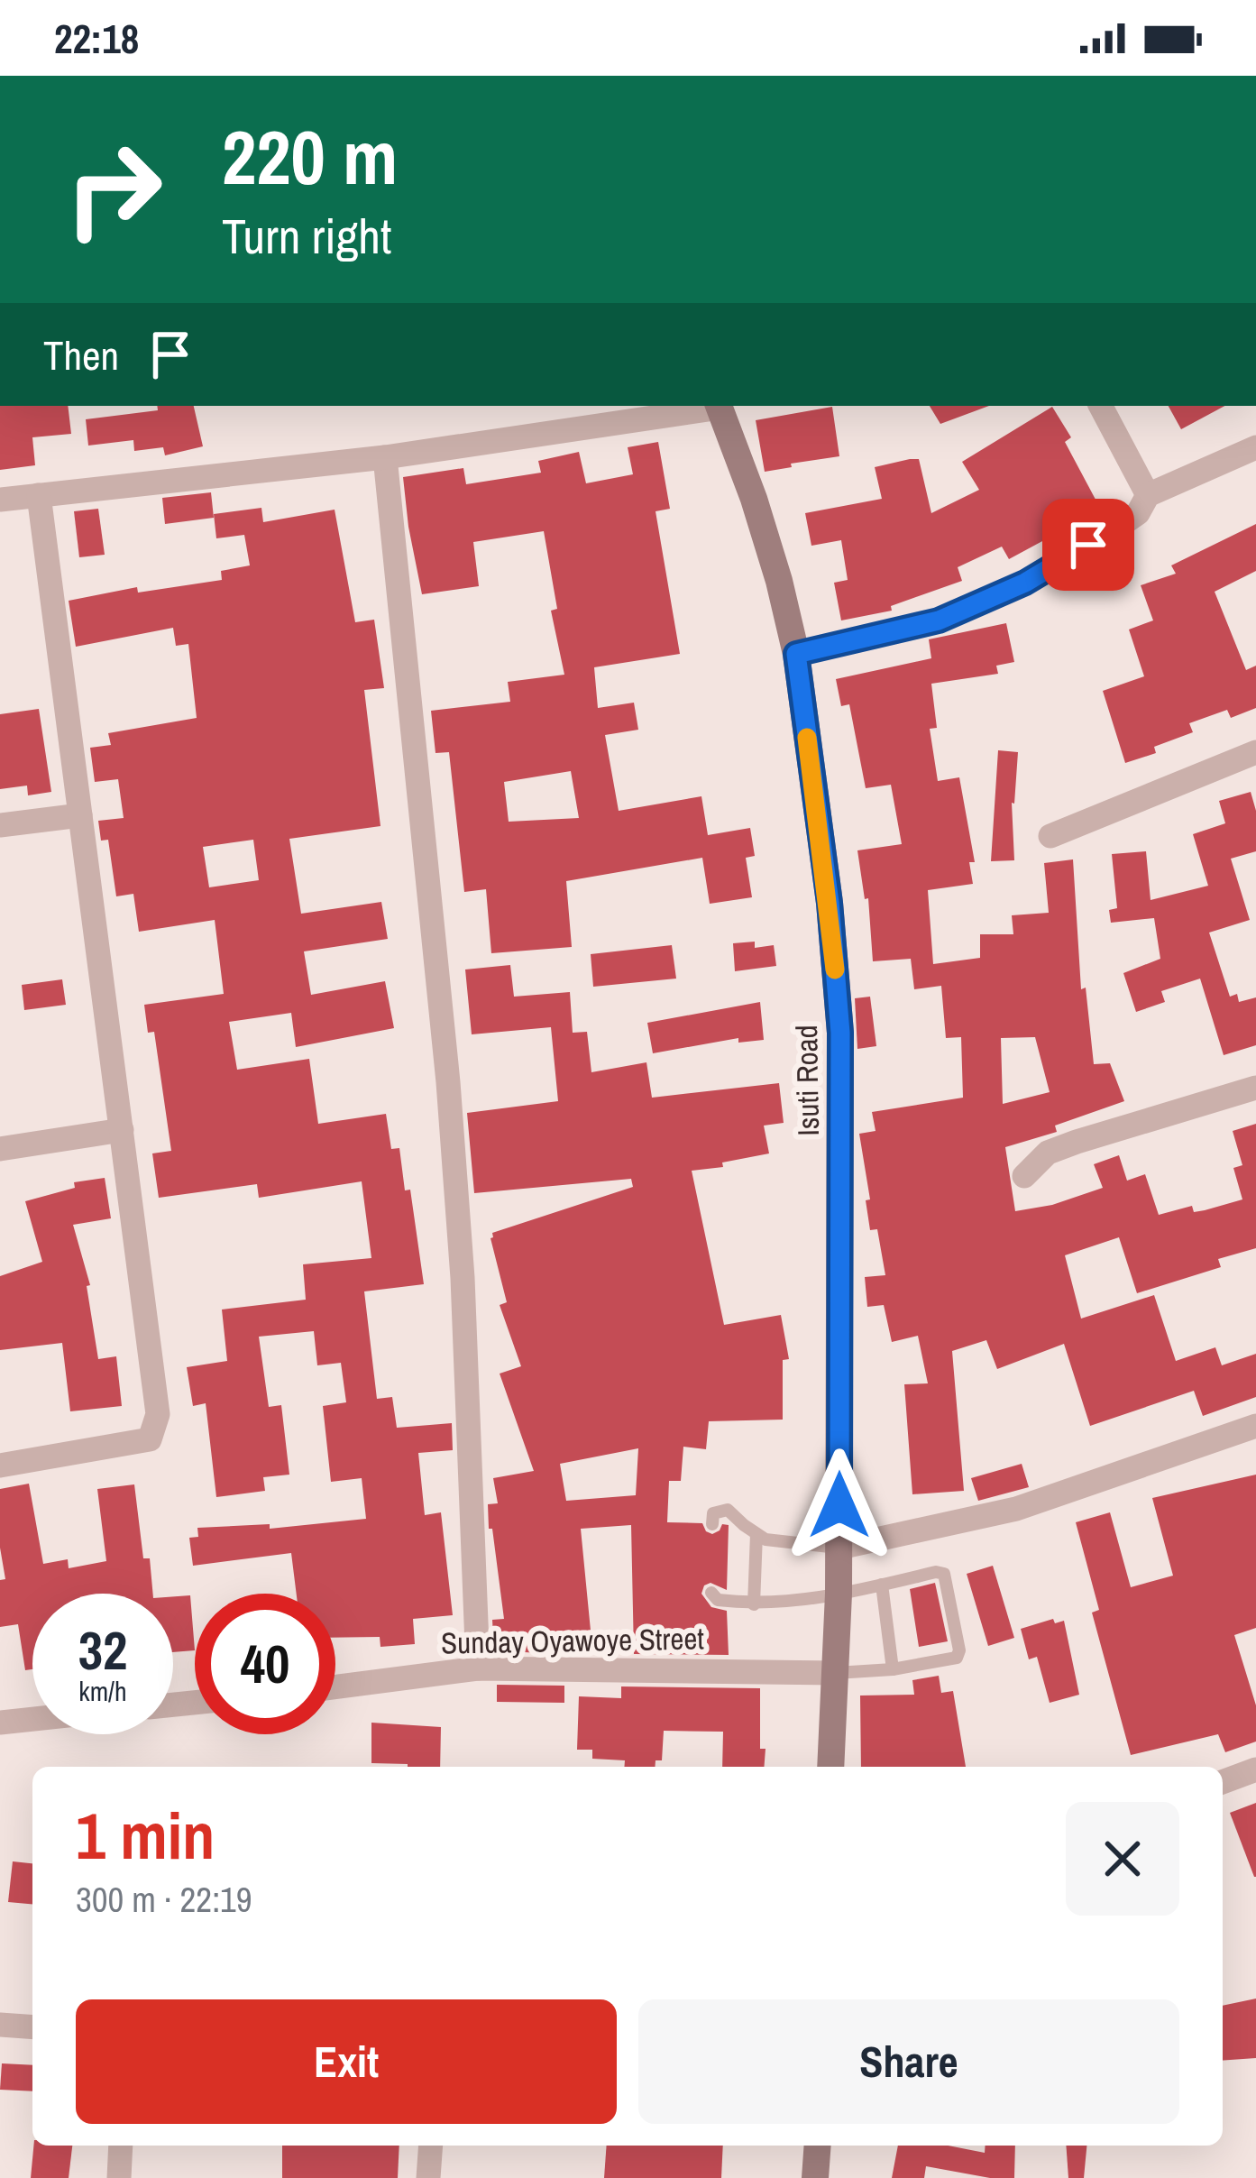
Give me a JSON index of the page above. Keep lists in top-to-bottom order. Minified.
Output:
{"streets":{"street":["Isuti Road","Sunday Oyawoye Street"]},"crossings":[["Isuti Road","Sunday Oyawoye Street"]],"page":{"status":"22:18","turn":["220 m","Turn right"],"then":"Then","speed":"32 km/h","limit":"40","heading":["1 min","300 m · 22:19"],"buttons":["Exit","Share"]}}
